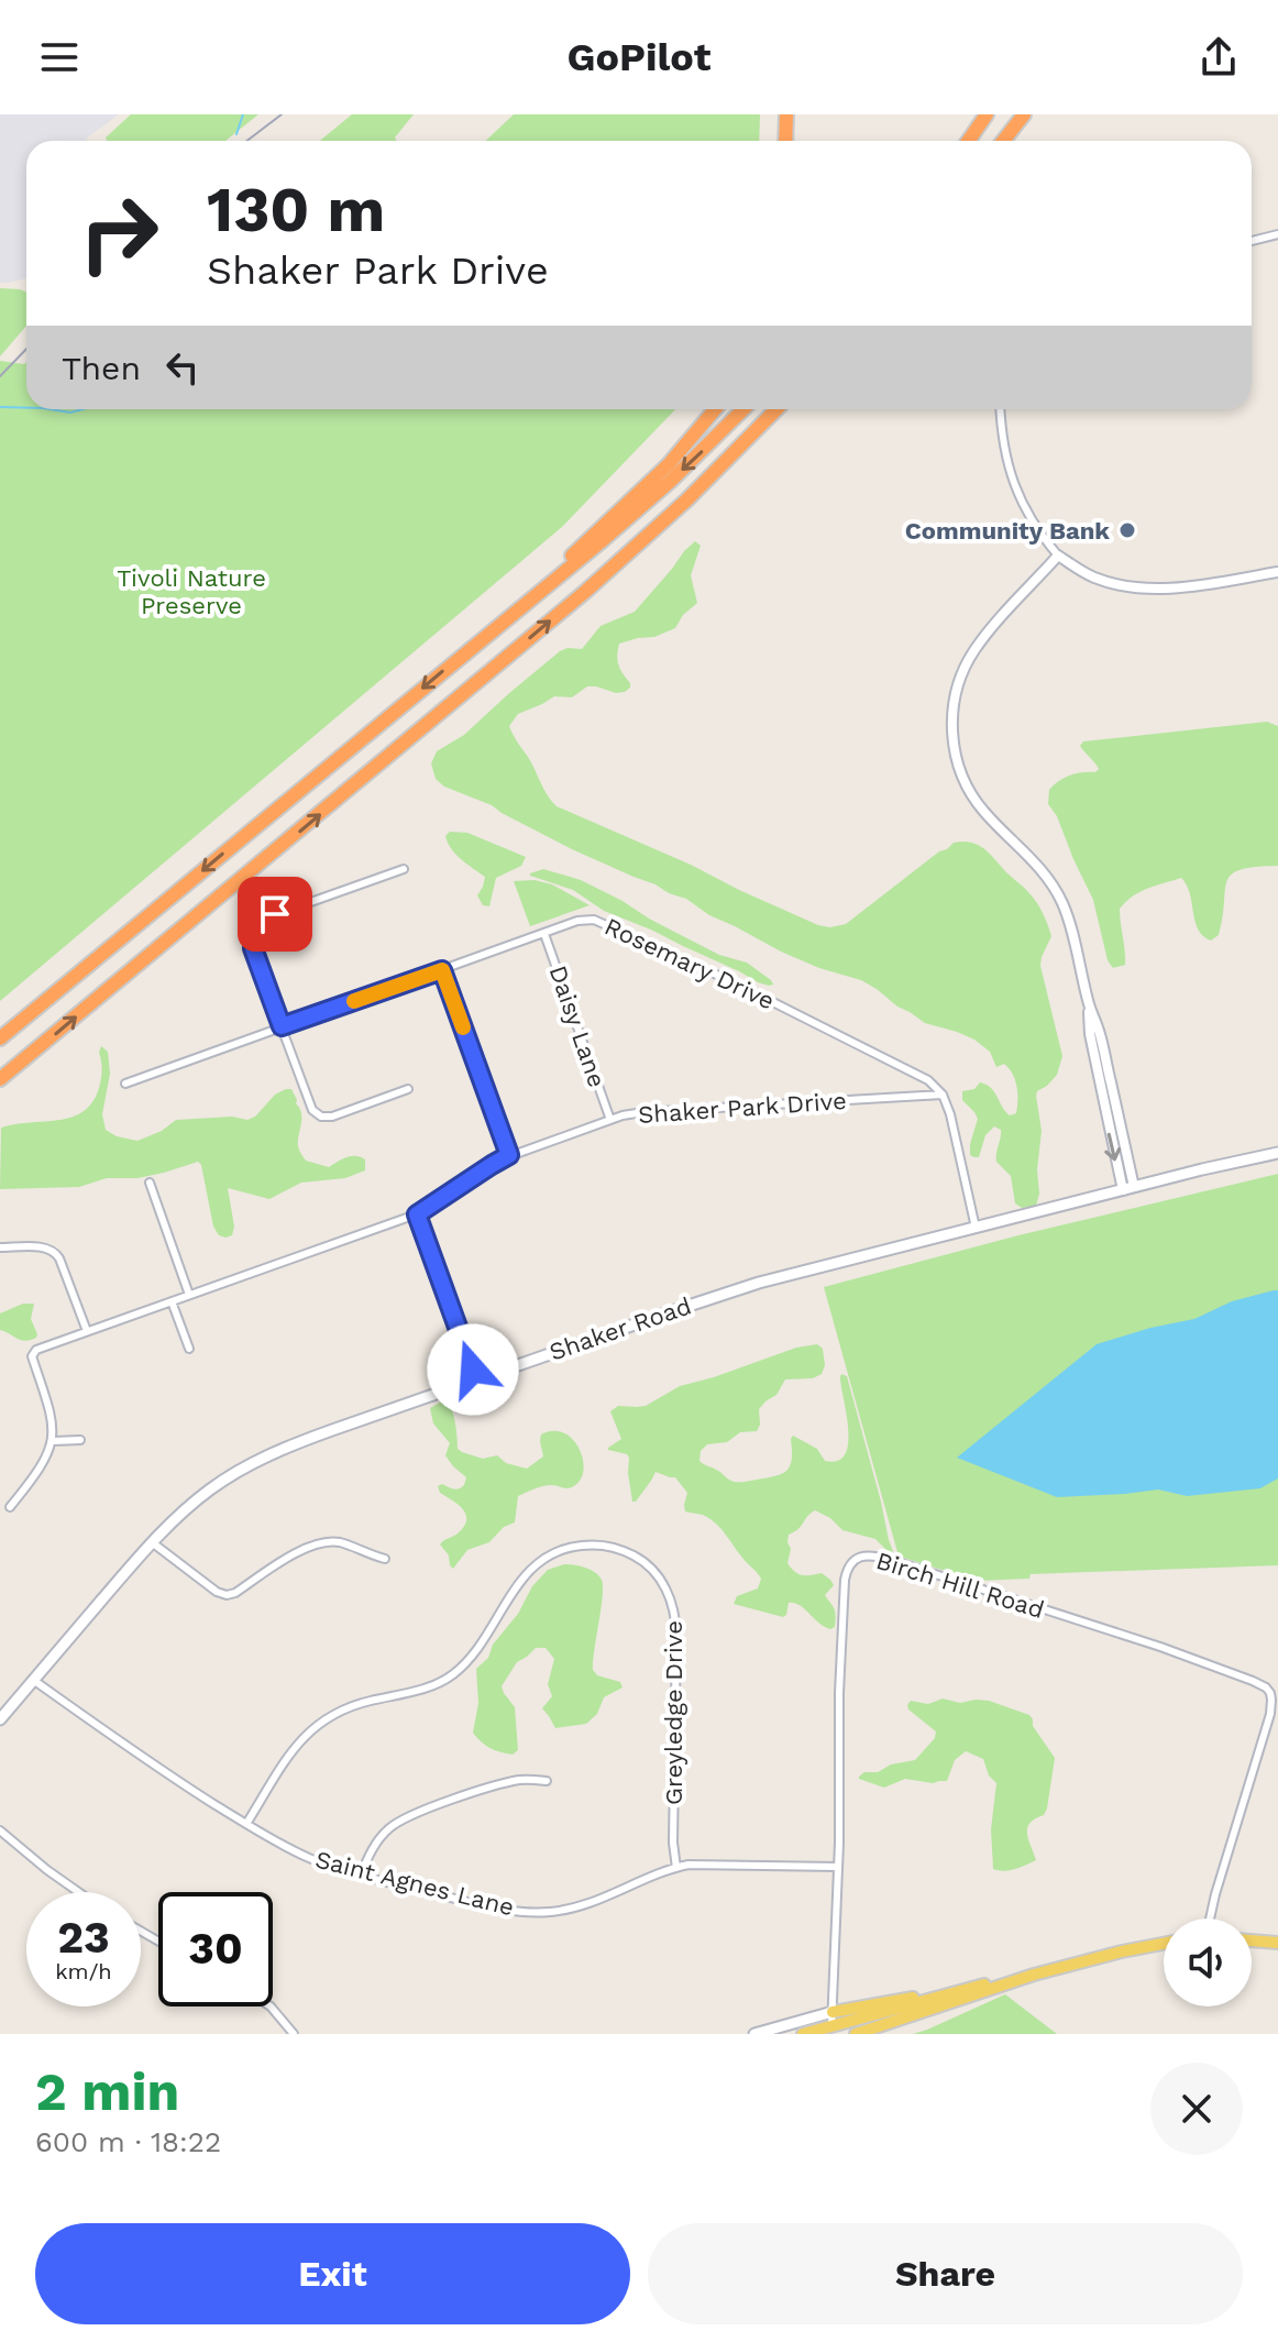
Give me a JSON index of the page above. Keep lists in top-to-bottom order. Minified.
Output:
{"streets":{"main road":["Shaker Road"],"street":["Rosemary Drive","Daisy Lane","Shaker Park Drive","Birch Hill Road","Greyledge Drive","Saint Agnes Lane"]},"crossings":[["Rosemary Drive","Daisy Lane"],["Rosemary Drive","Shaker Park Drive"],["Daisy Lane","Shaker Park Drive"],["Shaker Road","Saint Agnes Lane"],["Birch Hill Road","Saint Agnes Lane"],["Greyledge Drive","Saint Agnes Lane"]],"parks":["Tivoli Nature Preserve"],"places":["Community Bank"],"page":{"header":"GoPilot","turn":["130 m","Shaker Park Drive"],"then":"Then","speed":"23 km/h","limit":"30","heading":["2 min","600 m · 18:22"],"buttons":["Exit","Share"]}}
